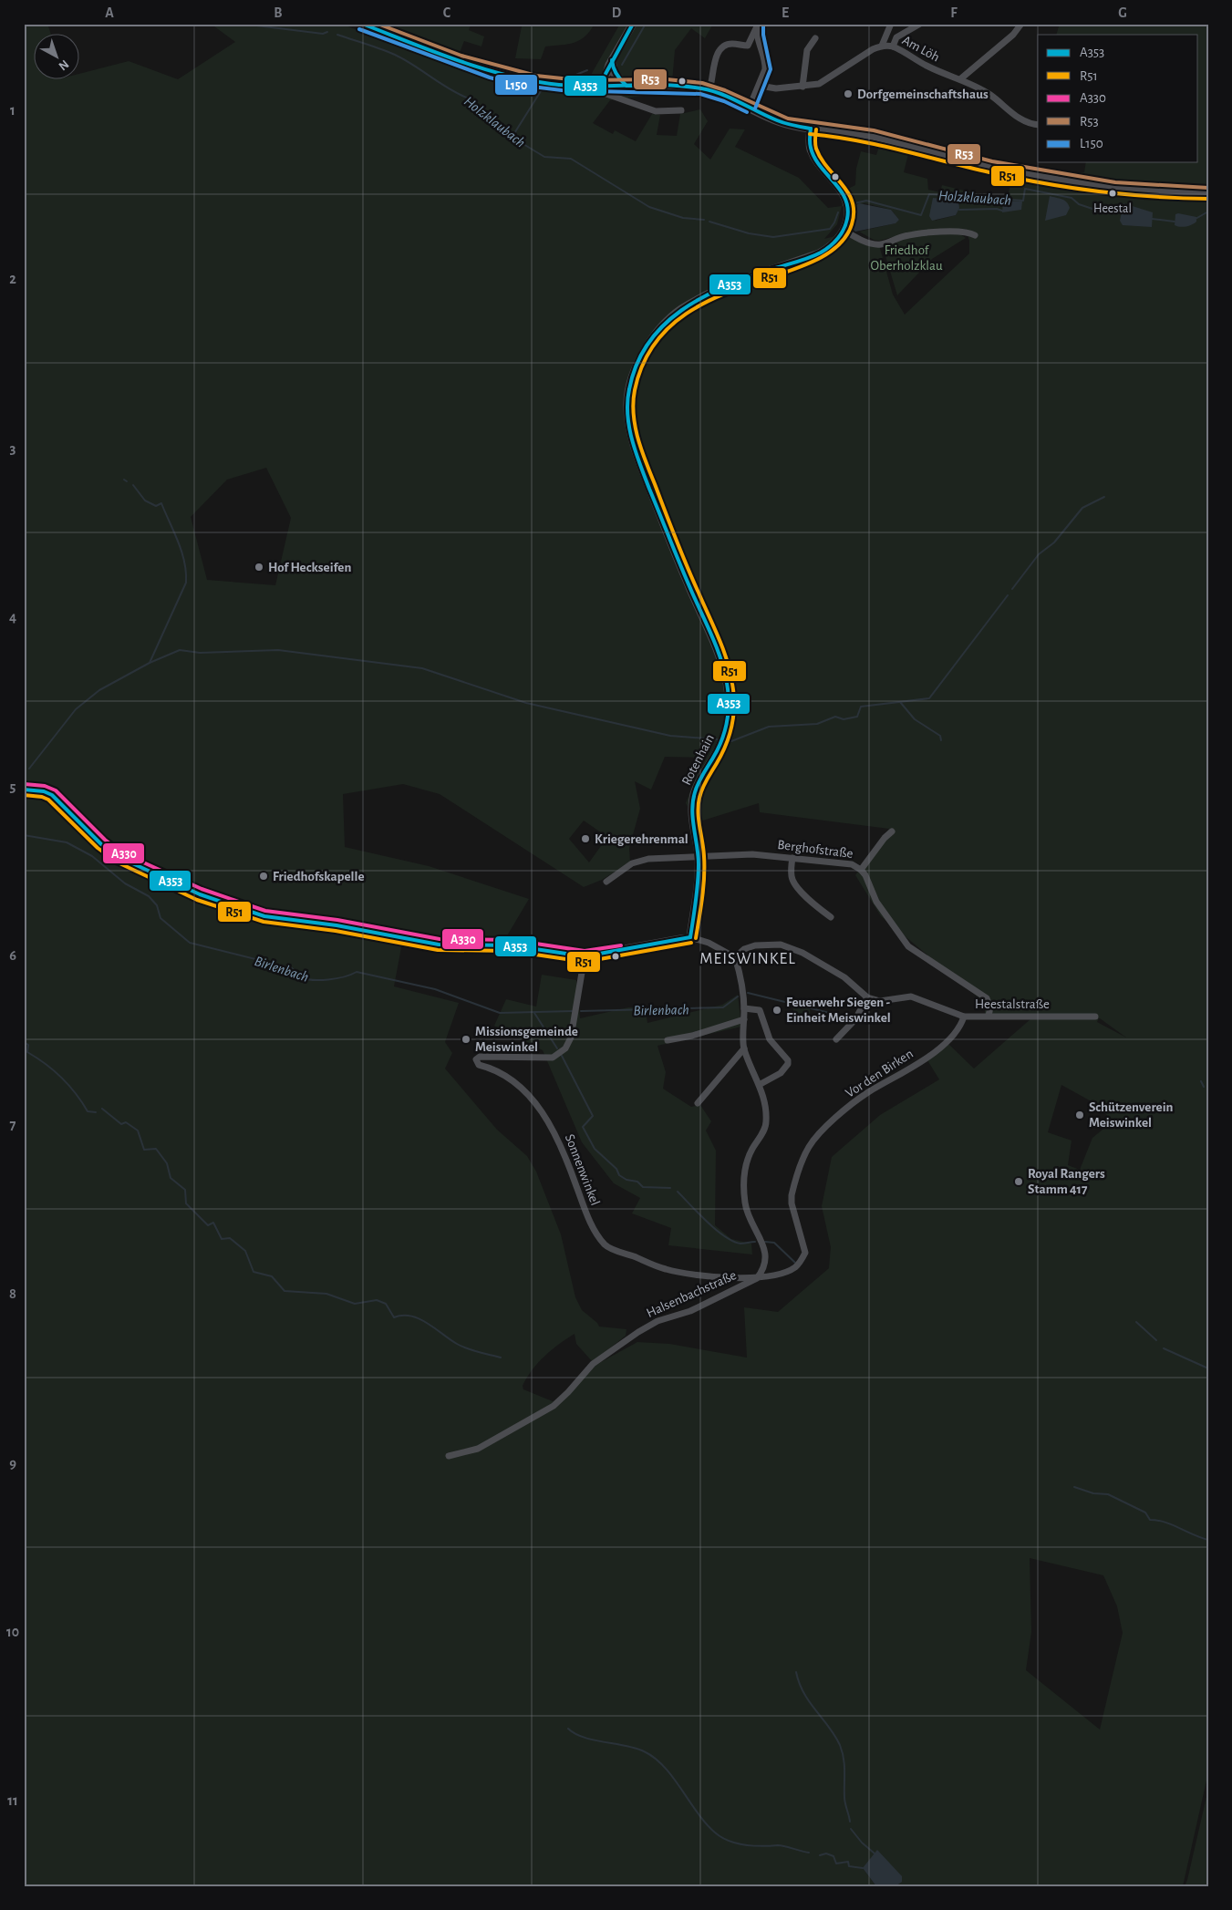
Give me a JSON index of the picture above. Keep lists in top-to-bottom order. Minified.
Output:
{"streets":{"street":["Am Löh","Rotenhain","Berghofstraße","Heestalstraße","Vor den Birken","Sonnenwinkel","Halsenbachstraße"]},"crossings":[["Rotenhain","Berghofstraße"],["Berghofstraße","Heestalstraße"],["Heestalstraße","Vor den Birken"],["Vor den Birken","Sonnenwinkel"],["Vor den Birken","Halsenbachstraße"],["Sonnenwinkel","Halsenbachstraße"]],"districts":["MEISWINKEL"],"water":["Holzklaubach","Birlenbach"],"parks":["Friedhof Oberholzklau"],"places":["Dorfgemeinschaftshaus","Heestal","Hof Heckseifen","Kriegerehrenmal","Friedhofskapelle","Feuerwehr Siegen - Einheit Meiswinkel","Missionsgemeinde Meiswinkel","Schützenverein Meiswinkel","Royal Rangers Stamm 417"],"lines":["transit line A353","transit line R53","transit line L150","transit line R51","transit line A330"],"legend":["A353","R51","A330","R53","L150"],"north":"bottom right","grid":{"columns":["A","B","C","D","E","F","G"],"rows":["1","2","3","4","5","6","7","8","9","10","11"]}}
